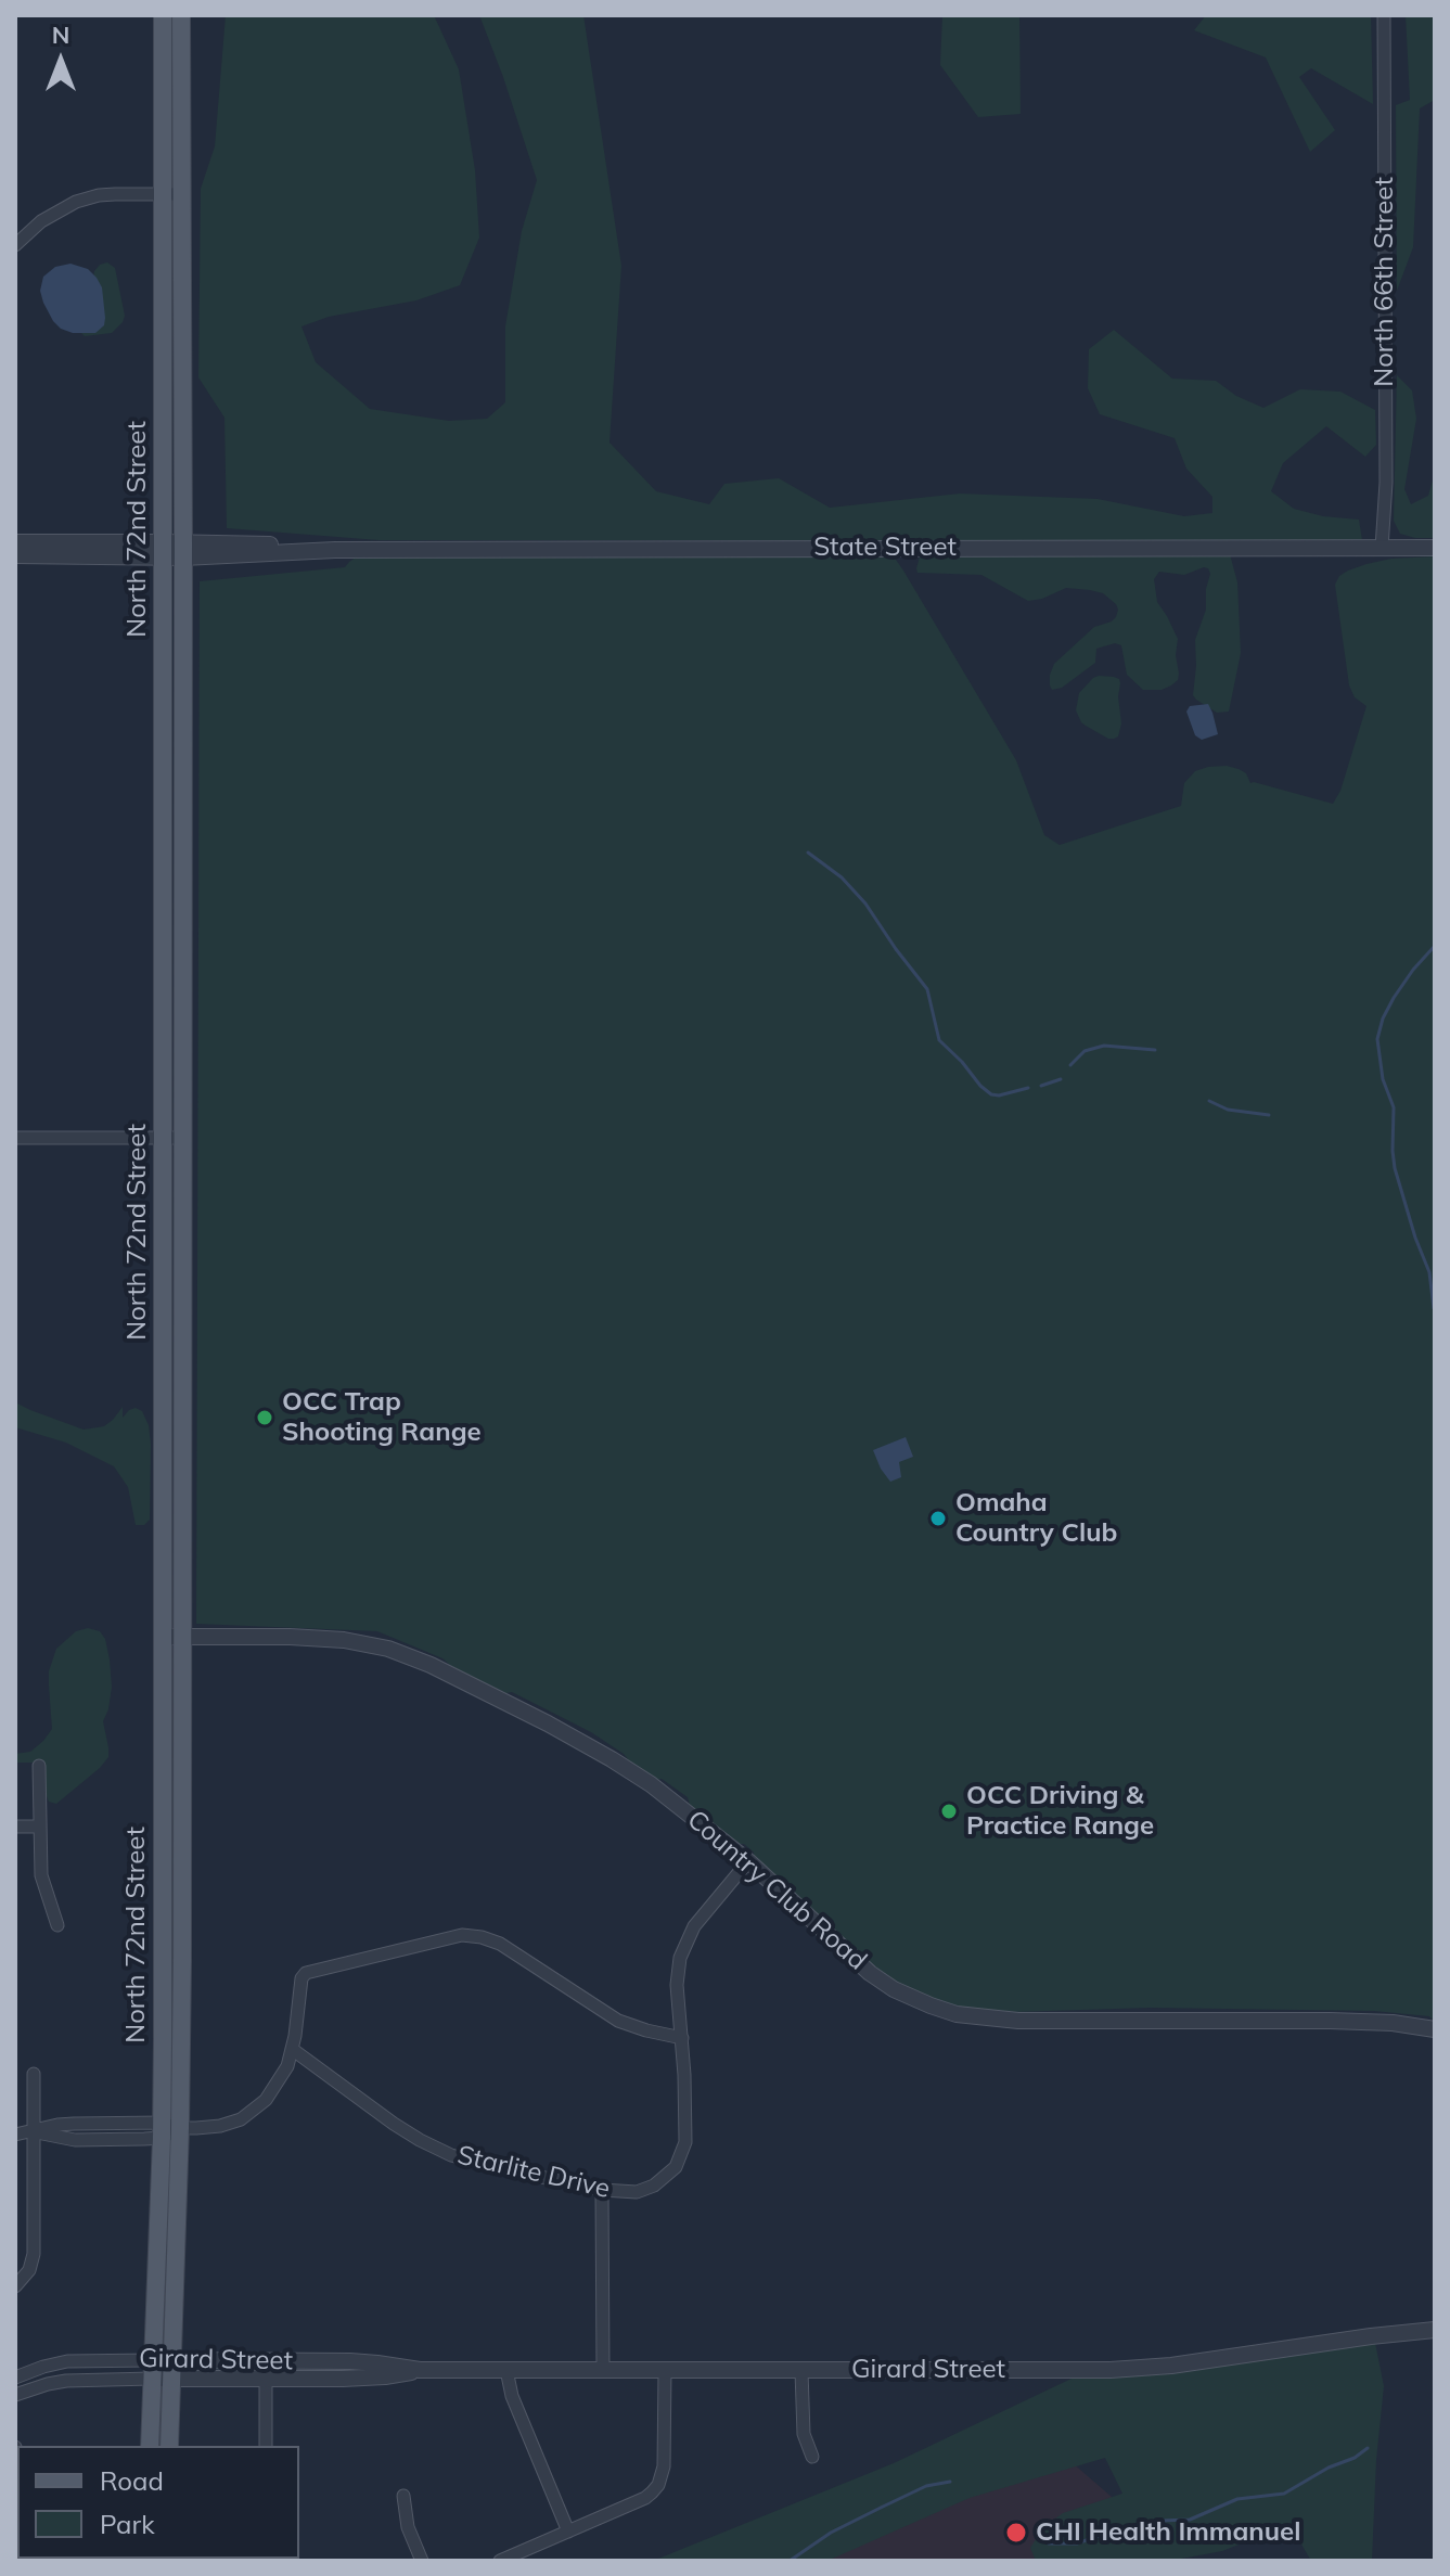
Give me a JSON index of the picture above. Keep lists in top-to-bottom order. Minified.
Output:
{"streets":{"main road":["North 72nd Street"],"street":["North 66th Street","State Street","Country Club Road","Starlite Drive","Girard Street"]},"crossings":[["North 66th Street","State Street"],["North 72nd Street","State Street"],["North 72nd Street","Country Club Road"],["North 72nd Street","Girard Street"],["Country Club Road","Starlite Drive"]],"places":["OCC Trap Shooting Range","Omaha Country Club","OCC Driving & Practice Range","CHI Health Immanuel"],"legend":["Road","Park"],"north":"top"}
